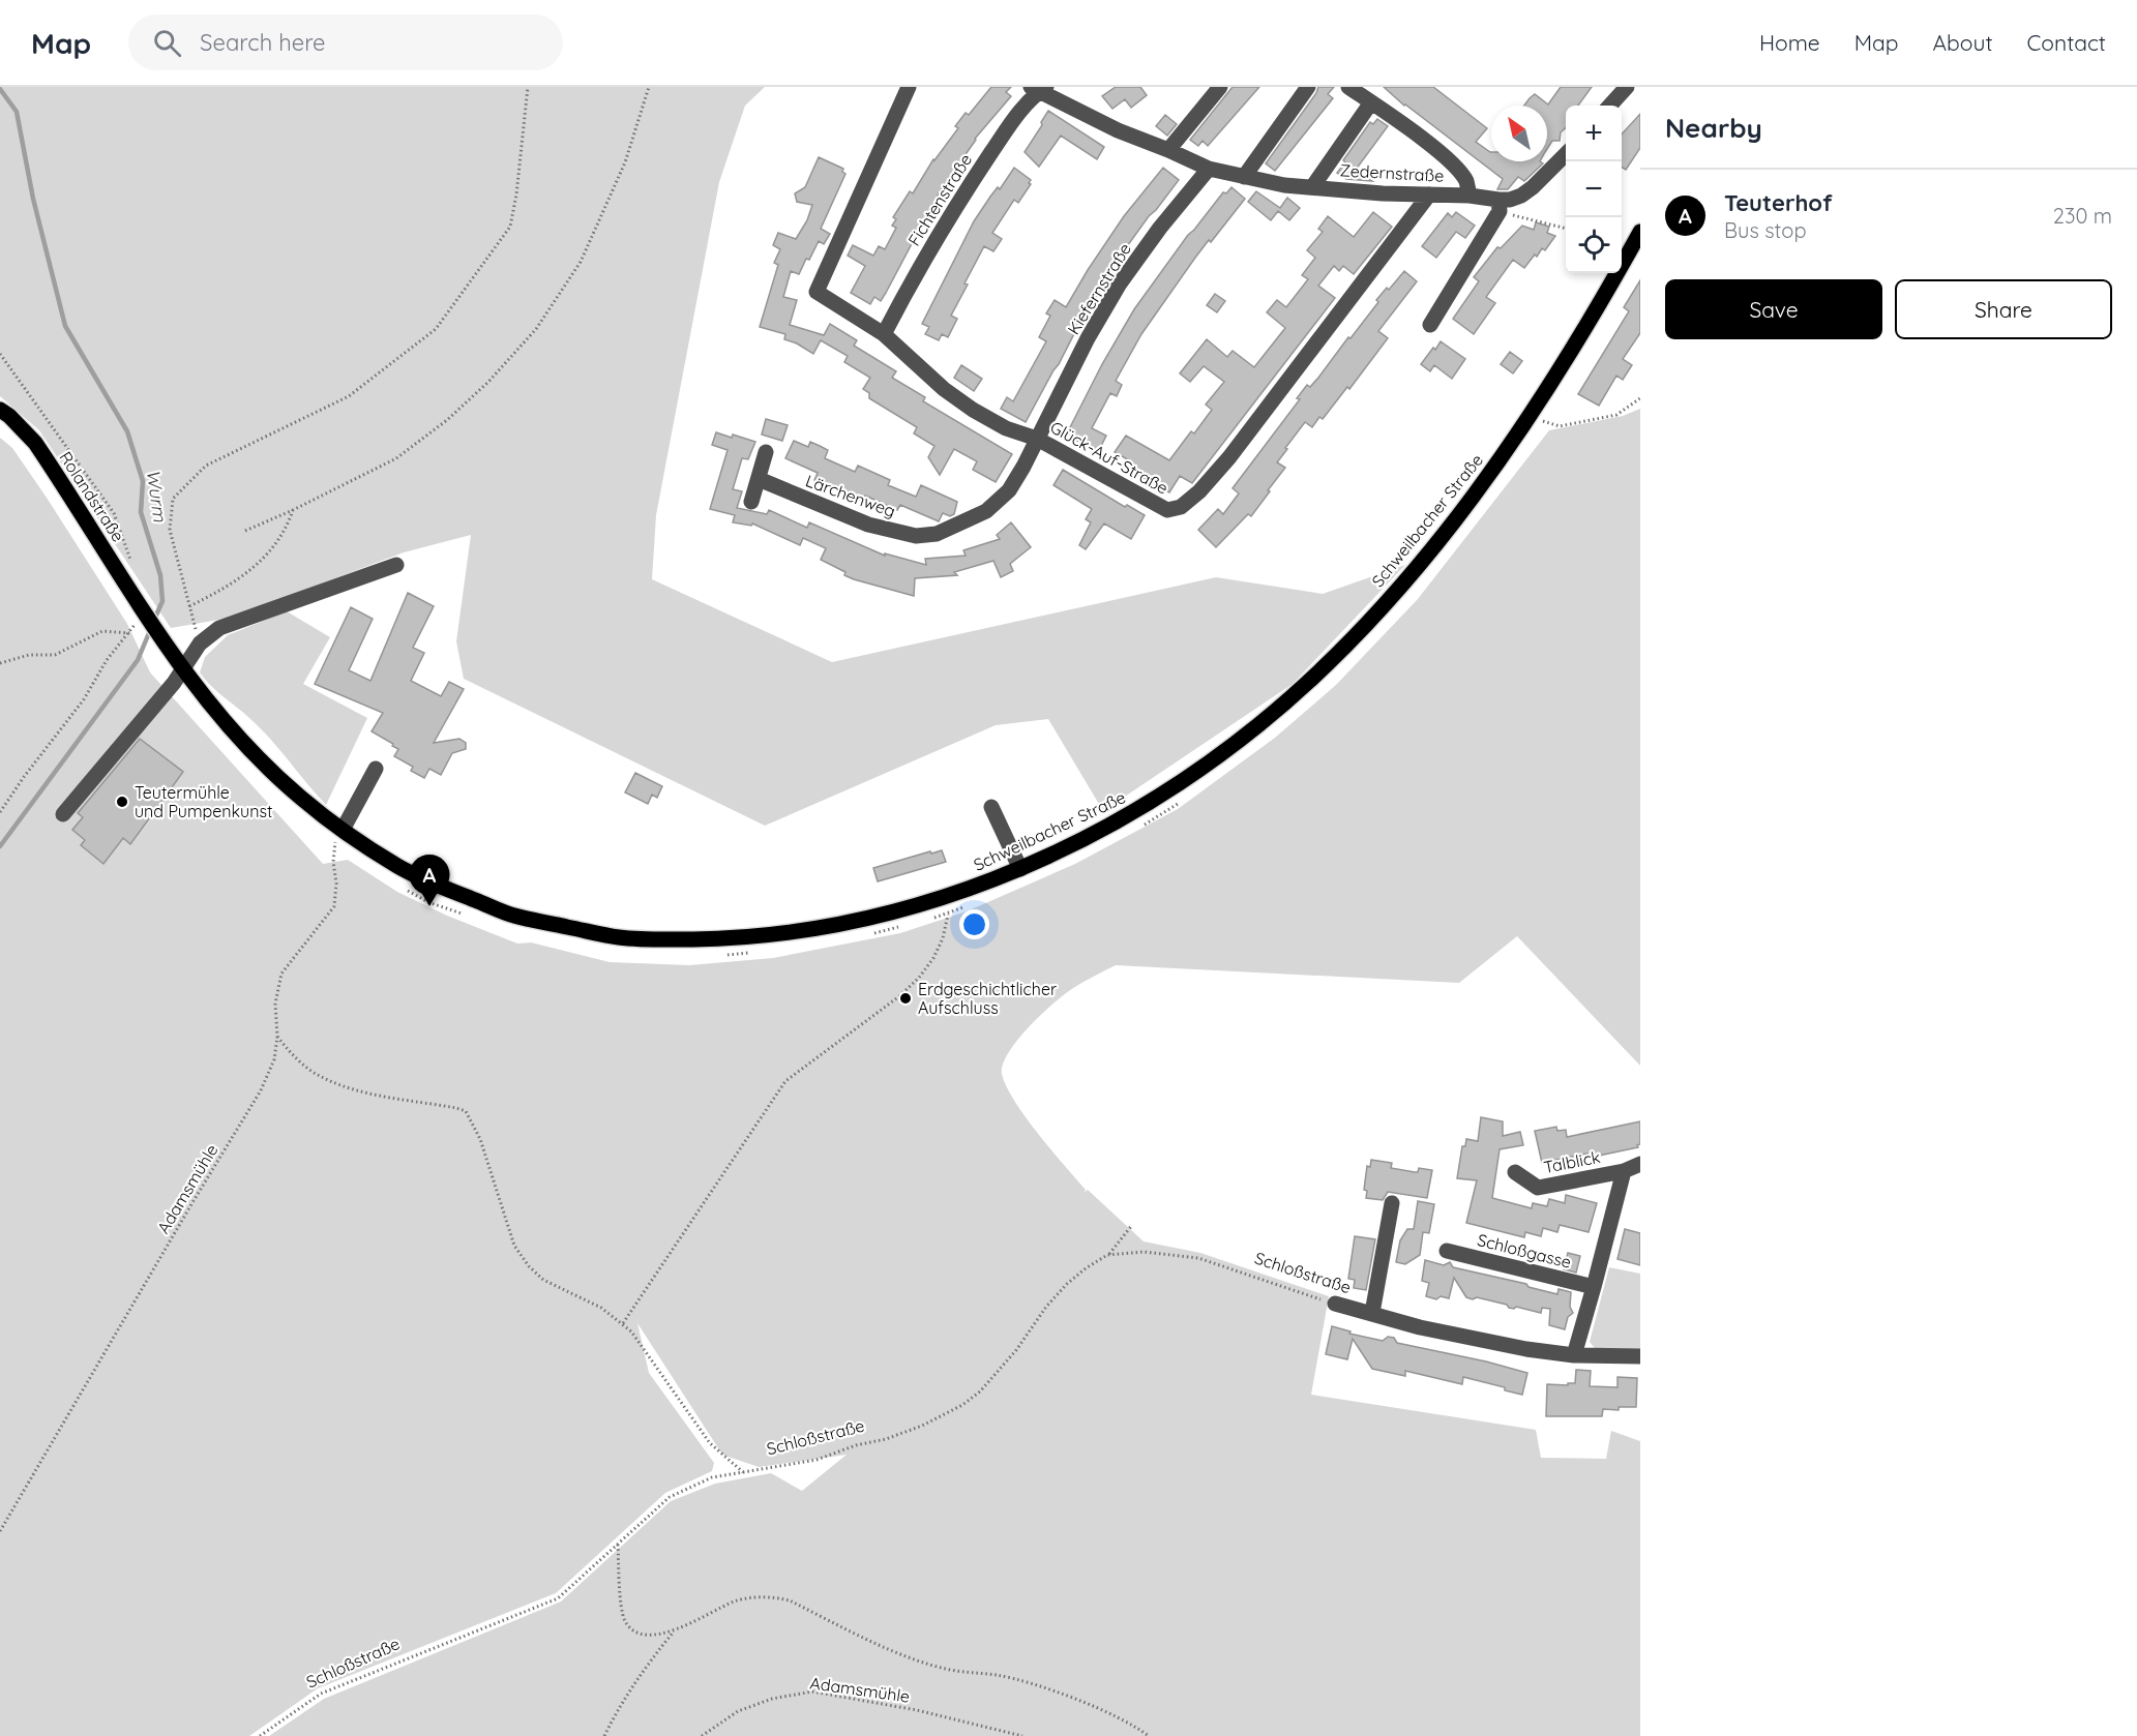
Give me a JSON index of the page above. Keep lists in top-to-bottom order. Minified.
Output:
{"streets":{"main road":["Rolandstraße","Schweilbacher Straße"],"street":["Zedernstraße","Fichtenstraße","Kiefernstraße","Glück-Auf-Straße","Lärchenweg","Talblick","Schloßgasse","Schloßstraße"],"path":["Adamsmühle"]},"crossings":[["Zedernstraße","Fichtenstraße"],["Zedernstraße","Kiefernstraße"],["Zedernstraße","Glück-Auf-Straße"],["Fichtenstraße","Glück-Auf-Straße"],["Kiefernstraße","Glück-Auf-Straße"],["Kiefernstraße","Lärchenweg"],["Glück-Auf-Straße","Lärchenweg"],["Rolandstraße","Schweilbacher Straße"]],"water":["Wurm"],"places":["Teutermühle und Pumpenkunst","Erdgeschichtlicher Aufschluss"],"north":"top left","page":{"header":"Map","search":"Search here","nav":["Home","Map","About","Contact"],"heading":"Nearby","map_buttons":["+","−"],"list":[{"mark":"A","name":"Teuterhof","note":"Bus stop","value":"230 m"}],"buttons":["Save","Share"],"pins":"A"}}
